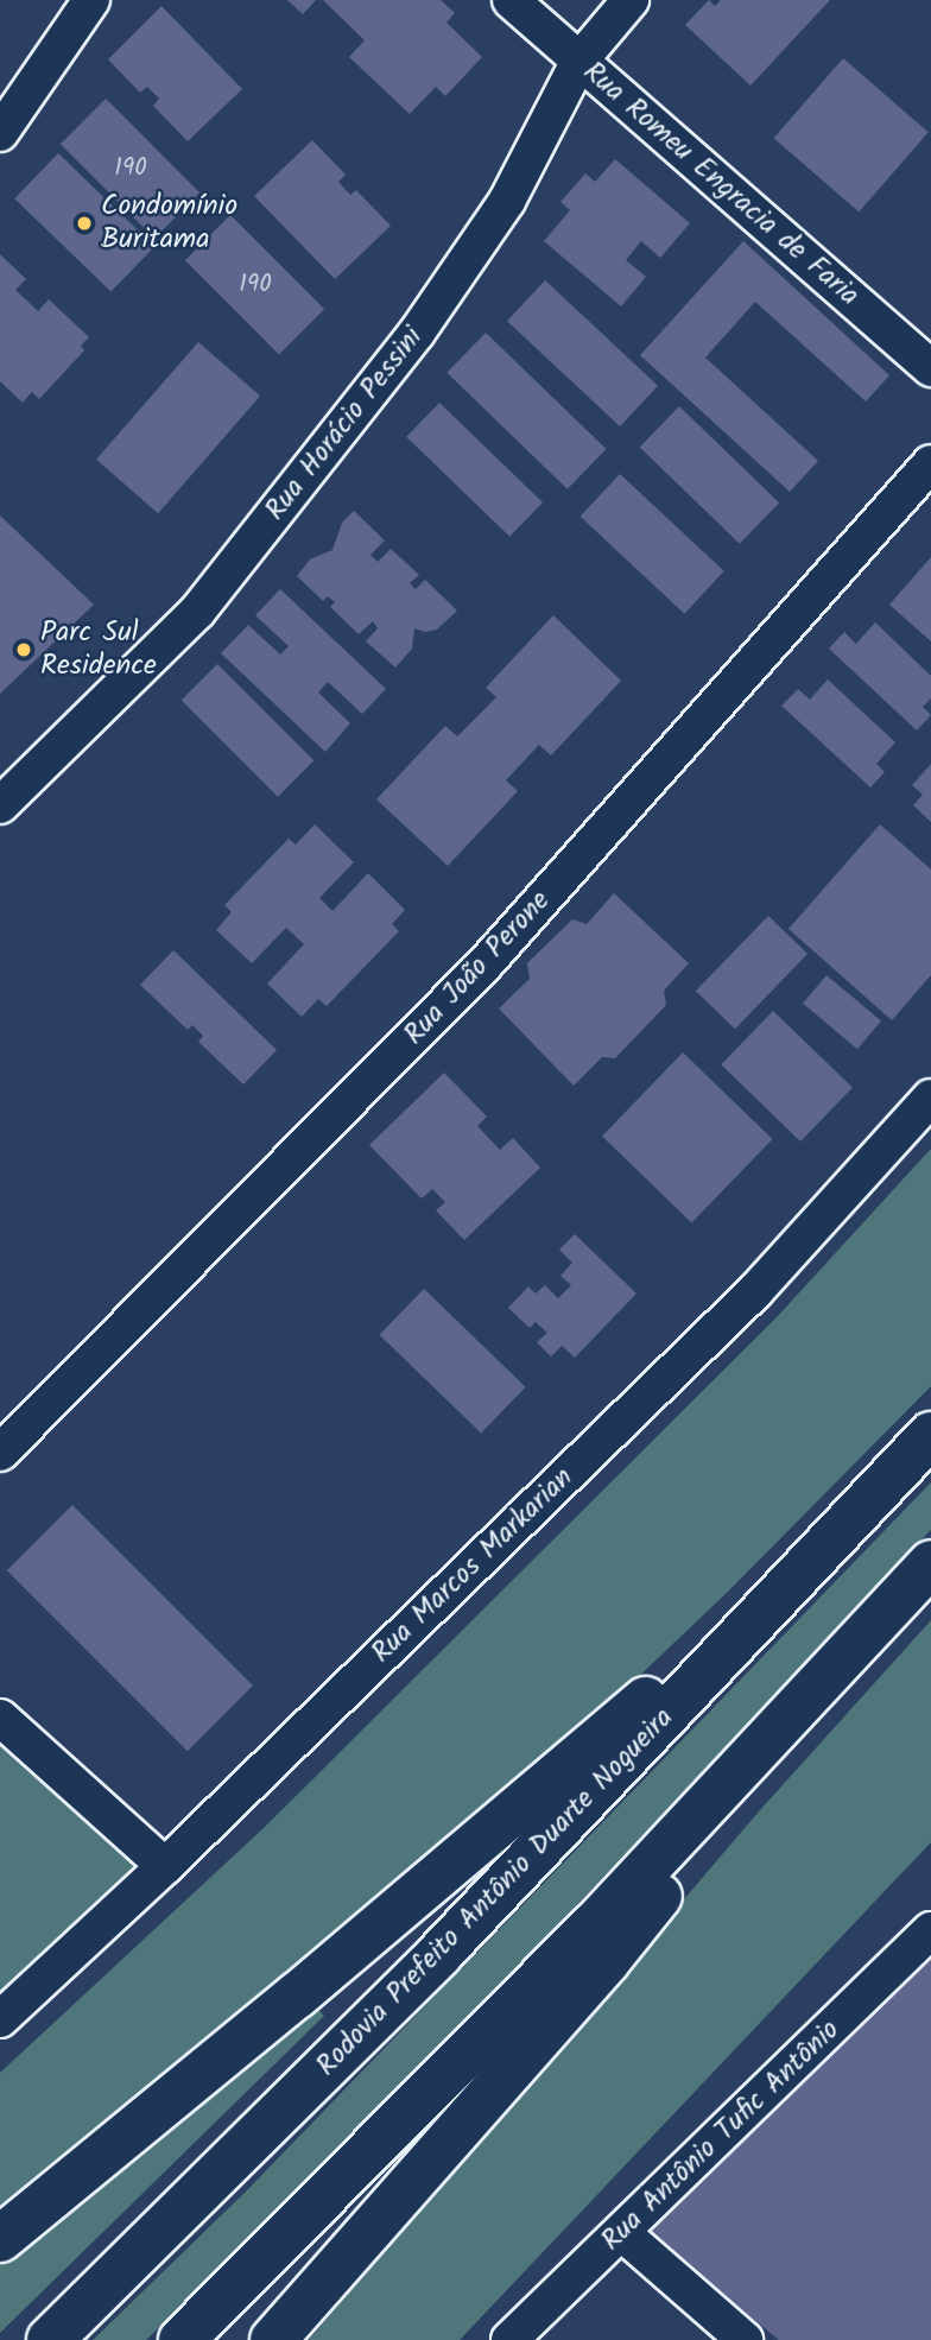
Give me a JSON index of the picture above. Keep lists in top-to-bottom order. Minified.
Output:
{"streets":{"highway":["Rodovia Prefeito Antônio Duarte Nogueira"],"street":["Rua Romeu Engracia de Faria","Rua Horácio Pessini","Rua João Perone","Rua Marcos Markarian","Rua Antônio Tufic Antônio"]},"crossings":[["Rua Romeu Engracia de Faria","Rua Horácio Pessini"]],"places":["Condomínio Buritama","Parc Sul Residence"],"house_numbers":["190","190"]}
